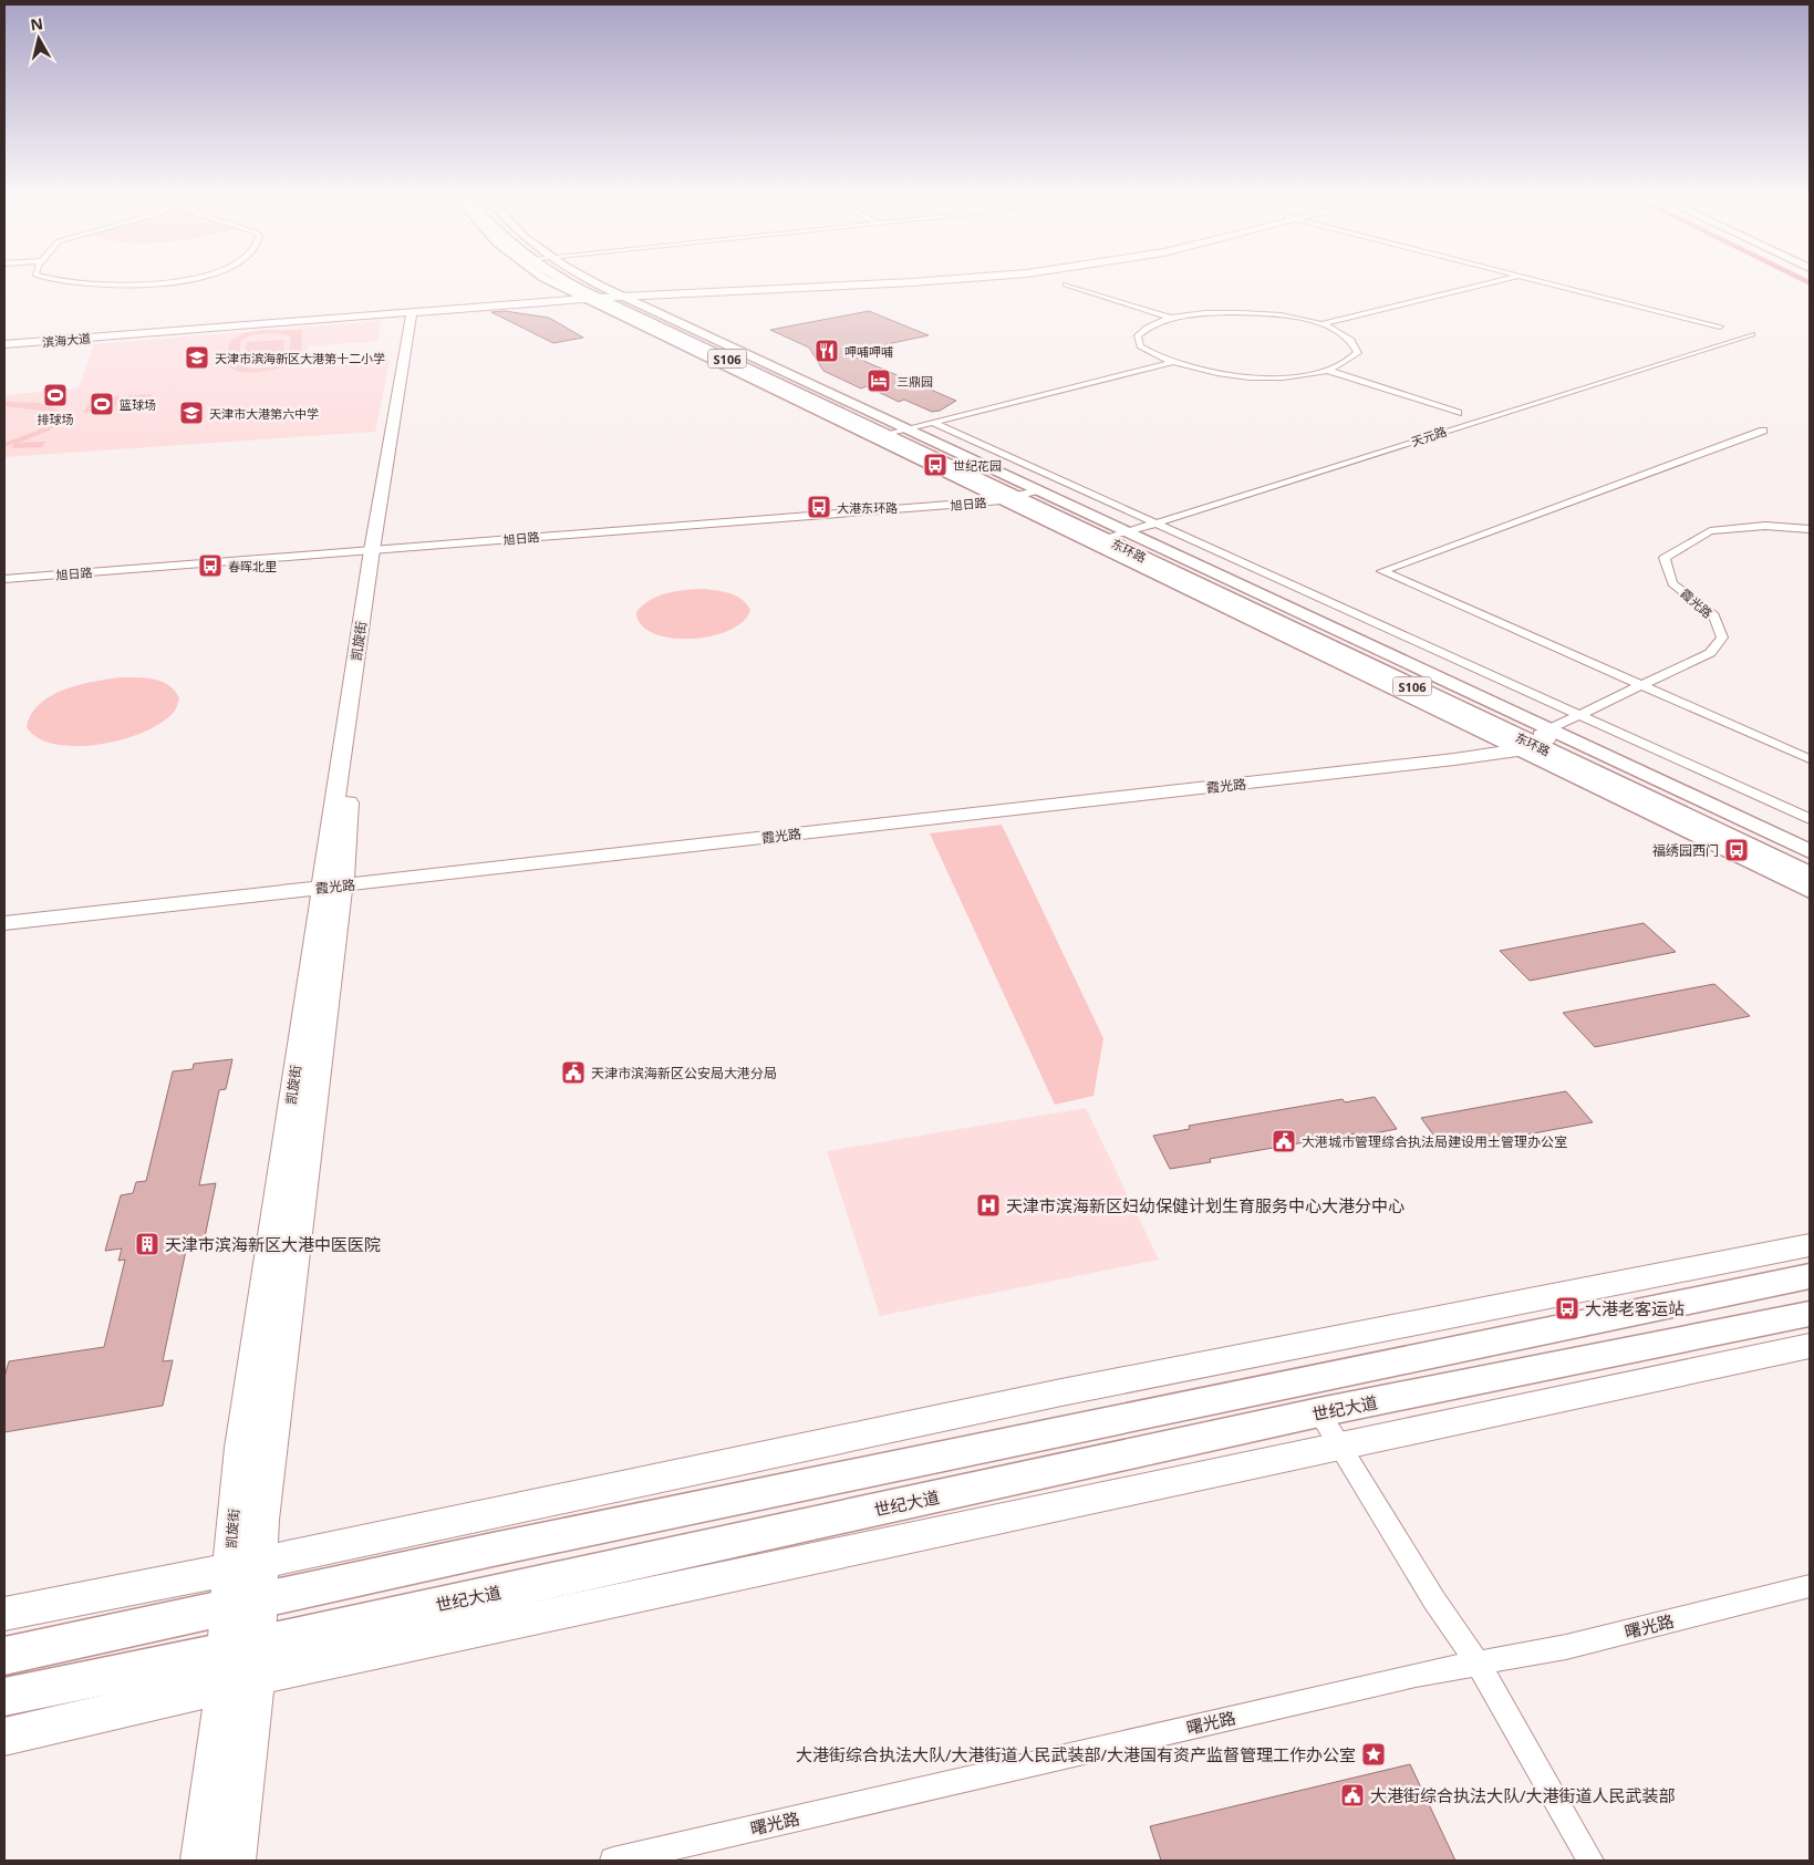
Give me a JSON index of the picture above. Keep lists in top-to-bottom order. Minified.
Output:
{"streets":{"highway":["S106","东环路"],"main road":["滨海大道","霞光路","凯旋街","世纪大道"],"street":["天元路","旭日路","曙光路"]},"crossings":[["滨海大道","凯旋街"],["天元路","东环路"],["旭日路","东环路"],["旭日路","凯旋街"],["东环路","霞光路"],["霞光路","凯旋街"],["凯旋街","世纪大道"]],"places":{"restaurant":["呷哺呷哺"],"school or university":["天津市滨海新区大港第十二小学","天津市大港第六中学"],"hotel":["三鼎园"],"sports":["排球场","篮球场"],"bus stop":["世纪花园","大港东环路","春晖北里","福绣园西门","大港老客运站"],"public building":["天津市滨海新区公安局大港分局","大港城市管理综合执法局建设用土管理办公室","大港街综合执法大队/大港街道人民武装部"],"hospital":["天津市滨海新区妇幼保健计划生育服务中心大港分中心"],"building":["天津市滨海新区大港中医医院"],"place":["大港街综合执法大队/大港街道人民武装部/大港国有资产监督管理工作办公室"]},"north":"top"}
